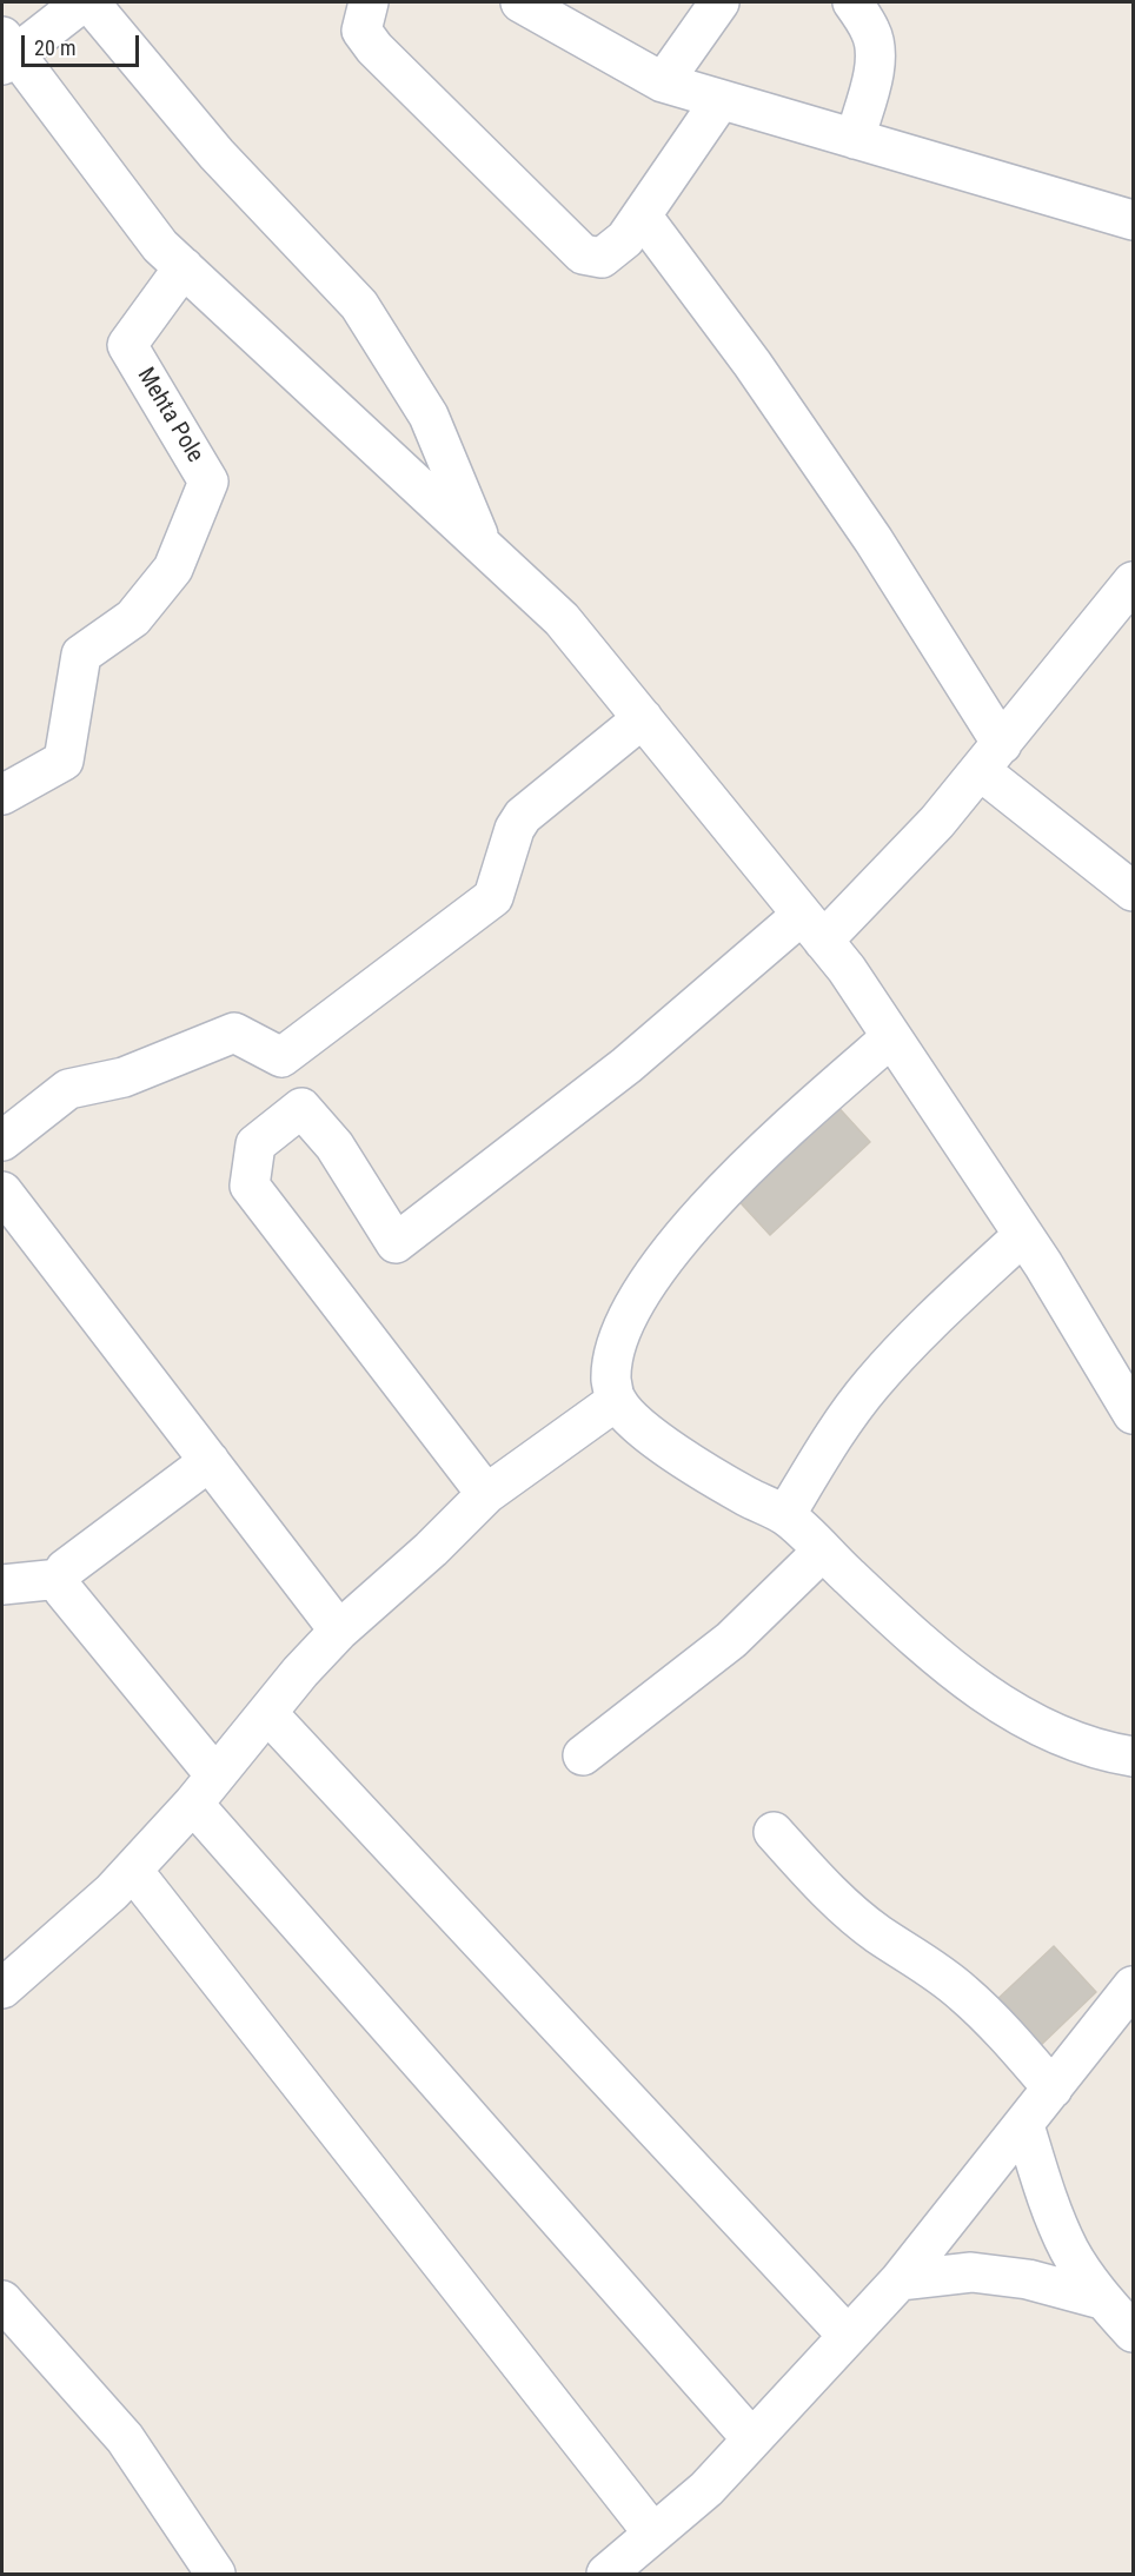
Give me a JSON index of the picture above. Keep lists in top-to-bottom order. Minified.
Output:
{"streets":{"street":["Mehta Pole"]},"scale_bar":"20 m"}
